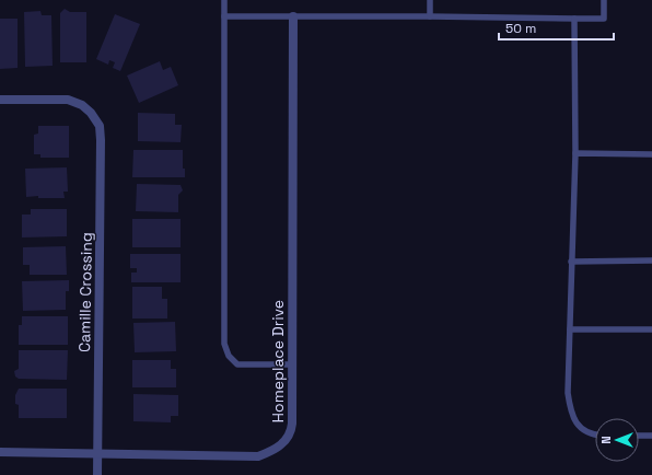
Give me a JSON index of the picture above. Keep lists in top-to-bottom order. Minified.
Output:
{"streets":{"street":["Camille Crossing","Homeplace Drive"]},"crossings":[["Camille Crossing","Homeplace Drive"]],"scale_bar":"50 m","north":"left"}
